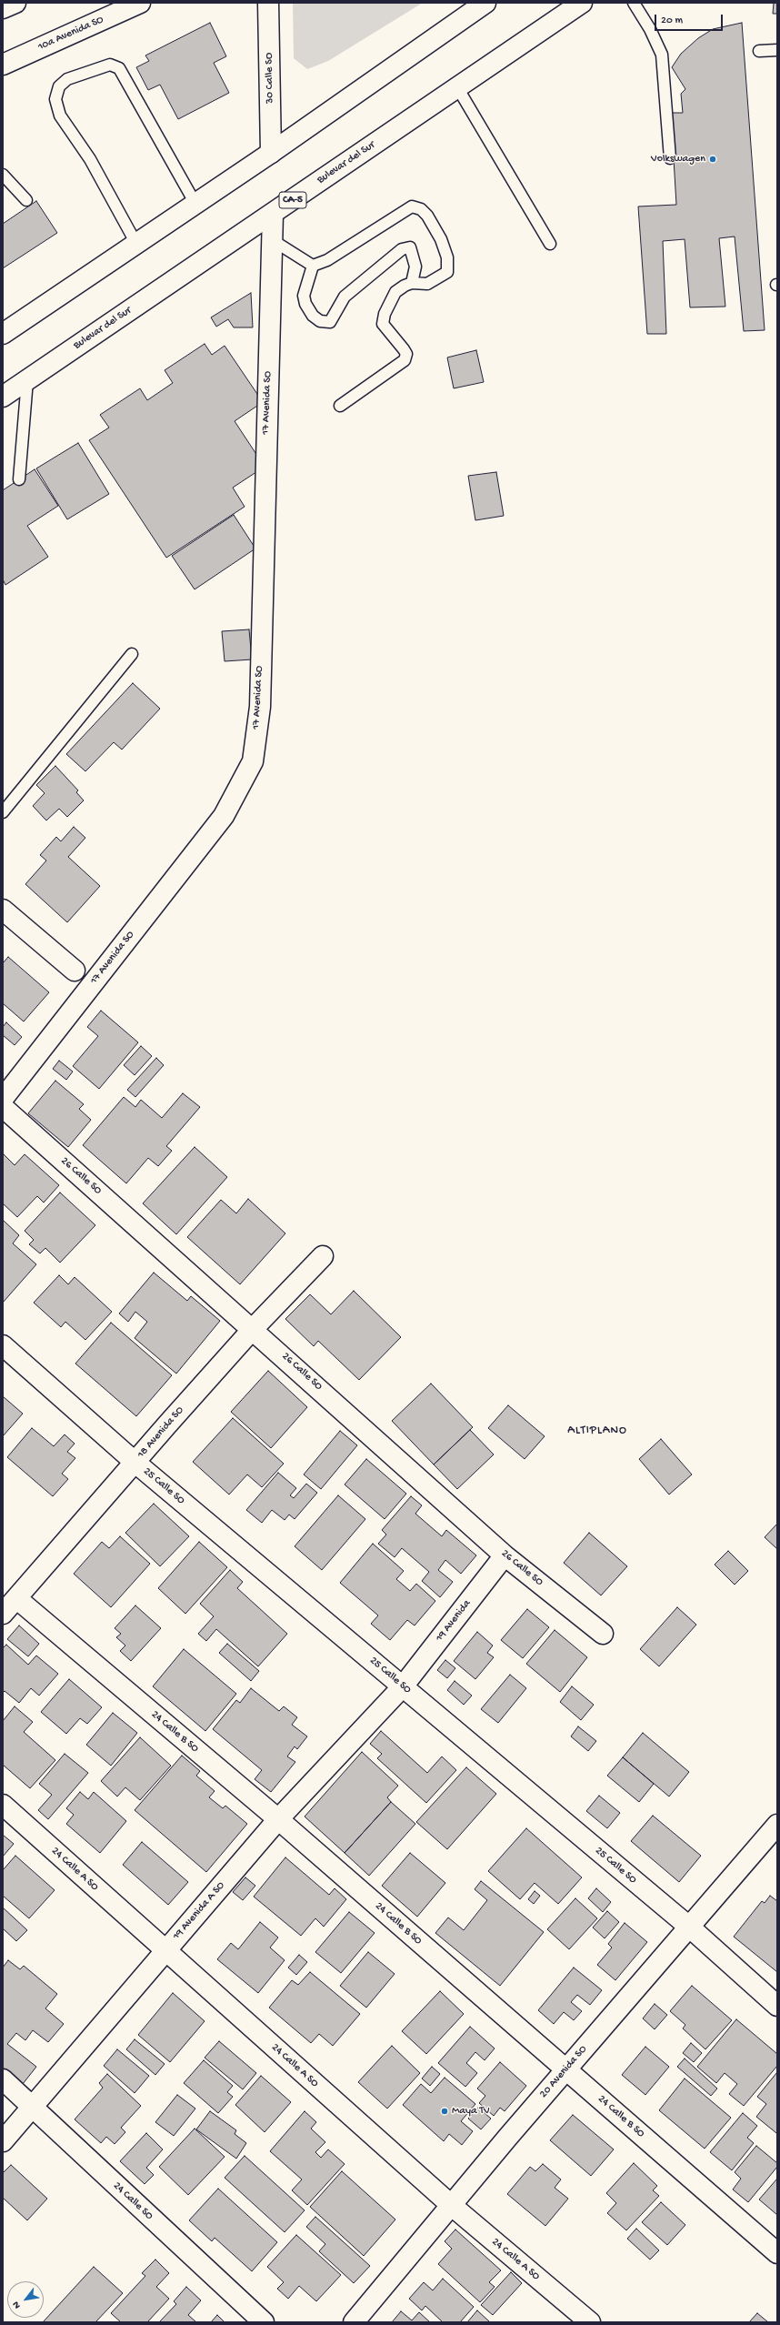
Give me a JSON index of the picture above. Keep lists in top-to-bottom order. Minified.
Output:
{"streets":{"main road":["10a Avenida SO","30 Calle SO","Bulevar del Sur","CA-5","17 Avenida SO","26 Calle SO","18 Avenida SO","25 Calle SO","19 Avenida","24 Calle B SO","24 Calle A SO","19 Avenida A SO","20 Avenida SO","24 Calle SO"]},"crossings":[["Bulevar del Sur","17 Avenida SO"],["26 Calle SO","18 Avenida SO"],["26 Calle SO","19 Avenida"],["18 Avenida SO","25 Calle SO"],["18 Avenida SO","24 Calle B SO"],["25 Calle SO","19 Avenida"],["25 Calle SO","19 Avenida A SO"],["25 Calle SO","20 Avenida SO"],["19 Avenida","19 Avenida A SO"],["24 Calle B SO","19 Avenida A SO"],["24 Calle B SO","20 Avenida SO"],["24 Calle A SO","19 Avenida A SO"],["24 Calle A SO","20 Avenida SO"],["19 Avenida A SO","24 Calle SO"]],"districts":["ALTIPLANO"],"places":["Volkswagen","Maya TV"],"scale_bar":"20 m","north":"bottom left"}
